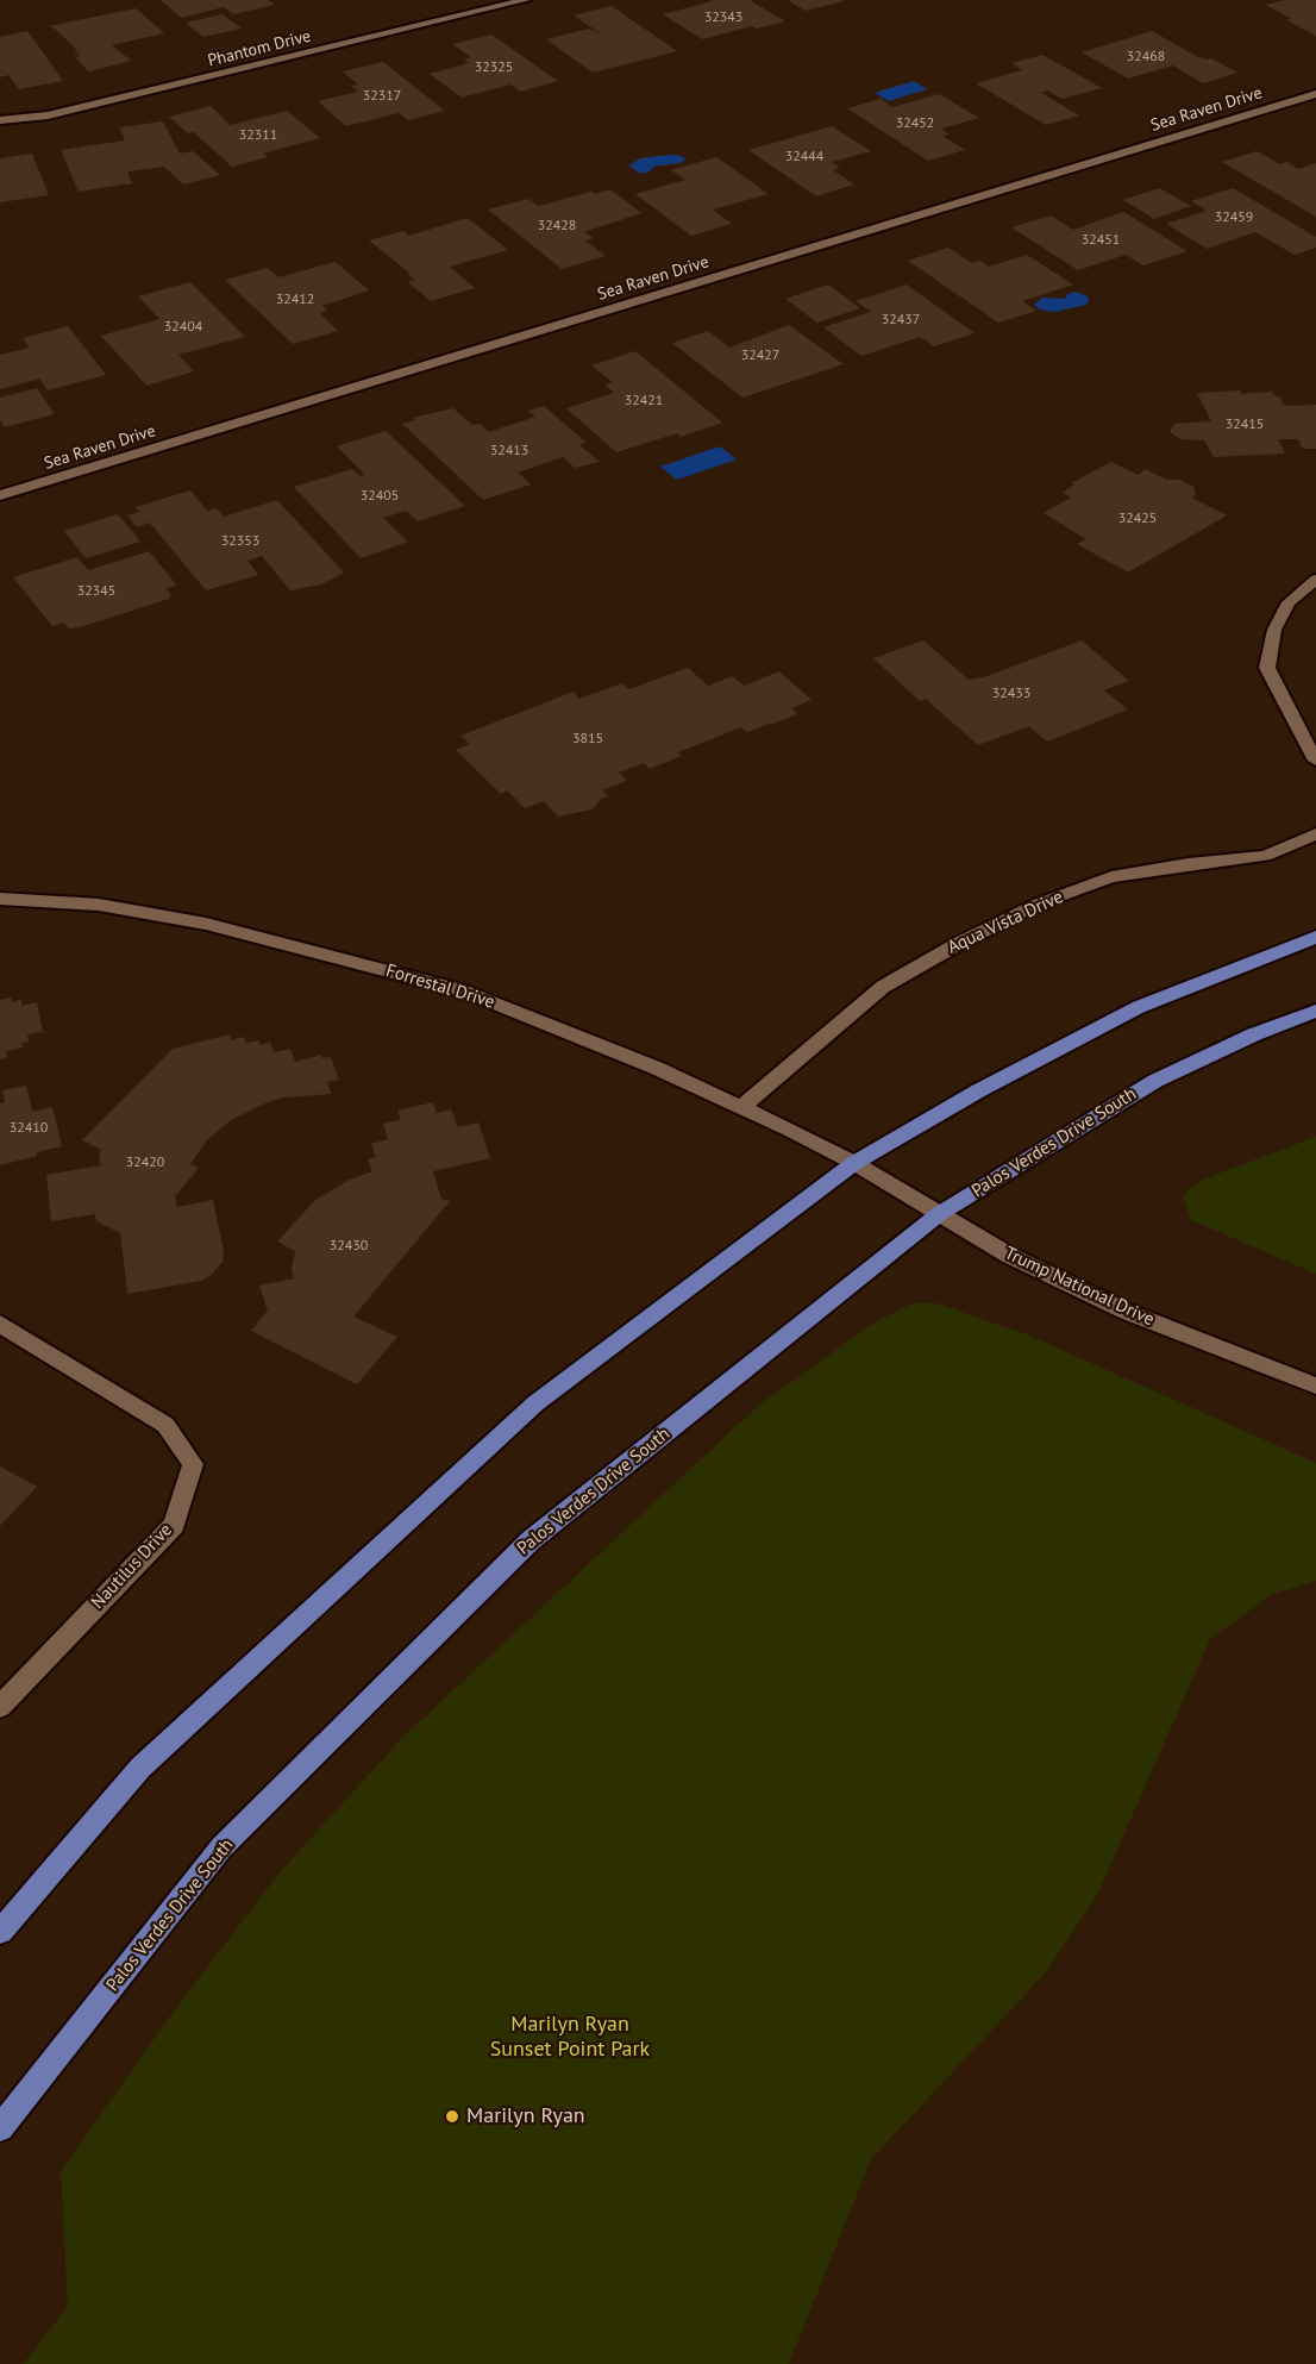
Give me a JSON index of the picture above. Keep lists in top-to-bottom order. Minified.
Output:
{"streets":{"main road":["Palos Verdes Drive South"],"street":["Phantom Drive","Sea Raven Drive","Aqua Vista Drive","Forrestal Drive","Trump National Drive","Nautilus Drive"]},"crossings":[["Aqua Vista Drive","Forrestal Drive"],["Forrestal Drive","Trump National Drive"],["Palos Verdes Drive South","Trump National Drive"]],"parks":["Marilyn Ryan Sunset Point Park"],"places":["Marilyn Ryan"],"house_numbers":["32343","32468","32325","32317","32452","32311","32444","32459","32428","32451","32412","32437","32404","32427","32421","32415","32413","32405","32425","32353","32345","32433","3815","32410","32420","32430"]}
